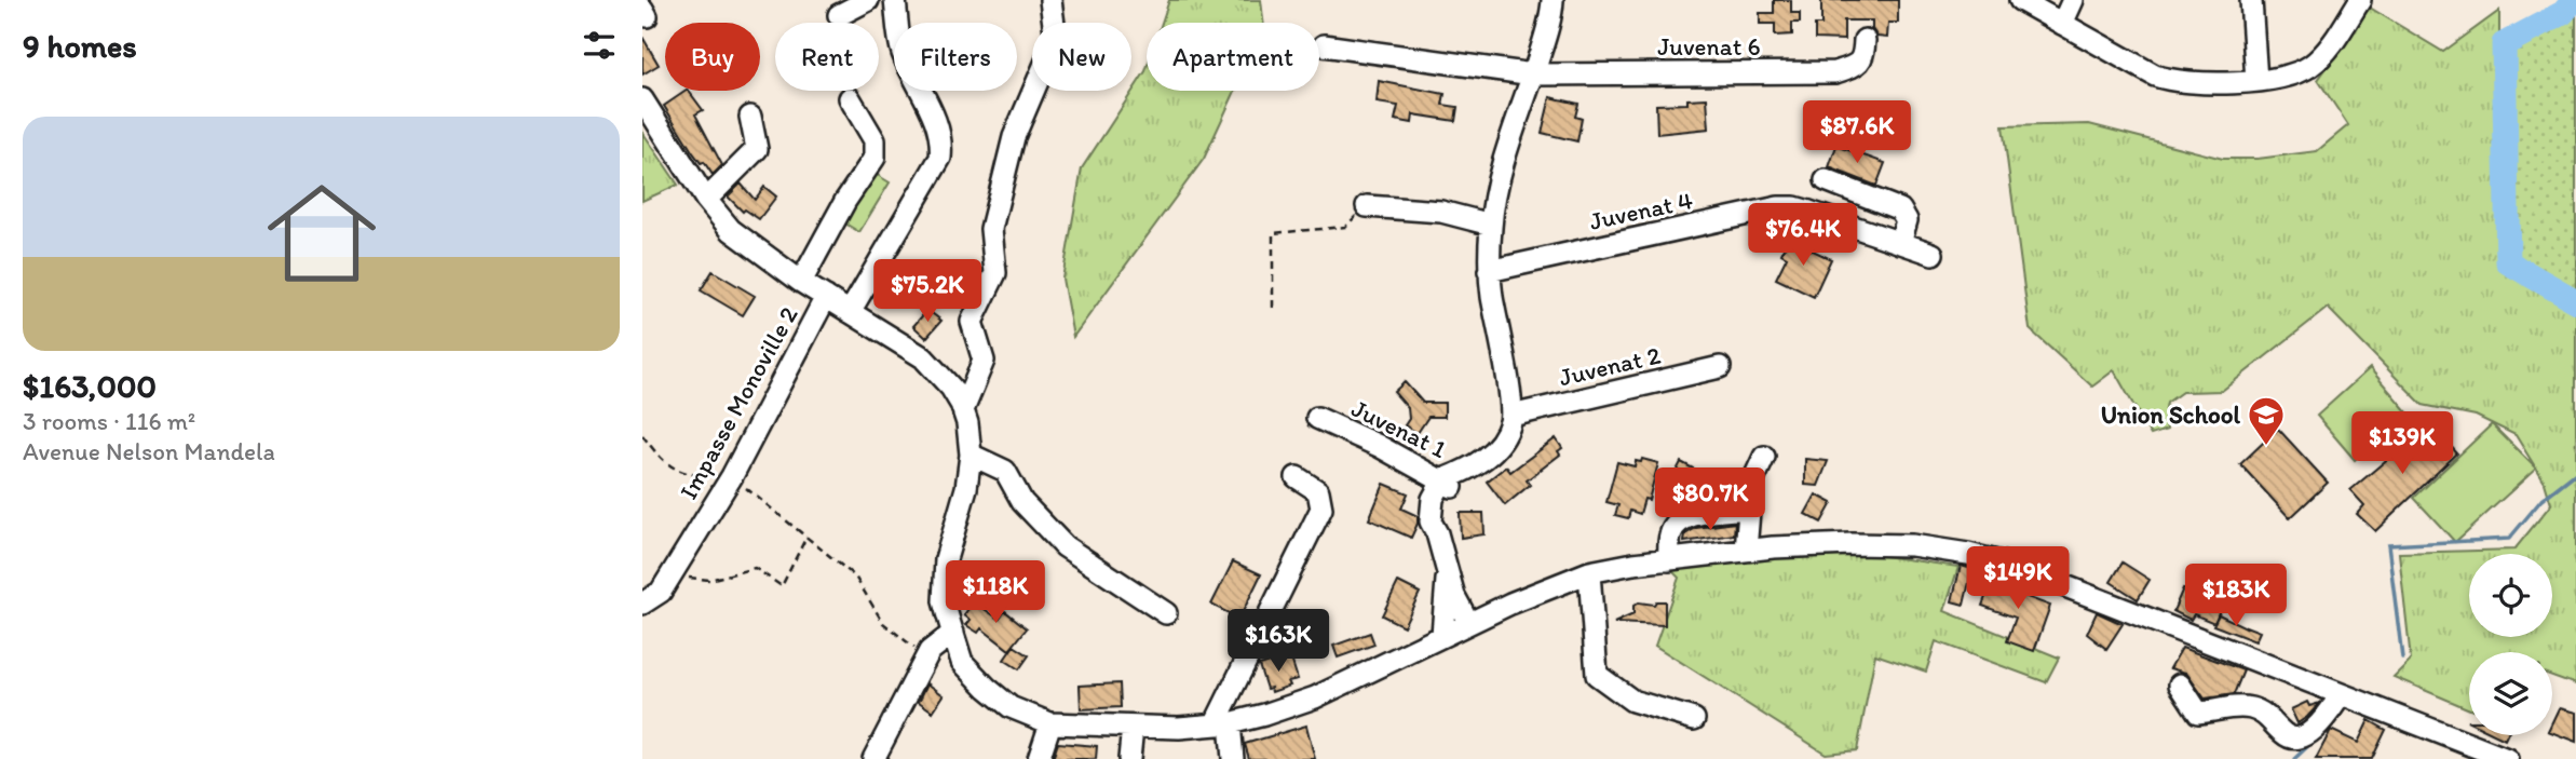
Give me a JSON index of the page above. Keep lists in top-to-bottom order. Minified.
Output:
{"streets":{"street":["Juvenat 6","Juvenat 4","Juvenat 2","Impasse Monoville 2","Juvenat 1"]},"places":{"school or university":["Union School"]},"page":{"heading":"9 homes","chip":["Buy","Rent","Filters","New","Apartment"],"list":[{"name":"$163,000","note":"3 rooms · 116 m² · Avenue Nelson Mandela"}],"price":["$87.6K","$76.4K","$75.2K","$139K","$80.7K","$149K","$118K","$183K","$163K"]}}
